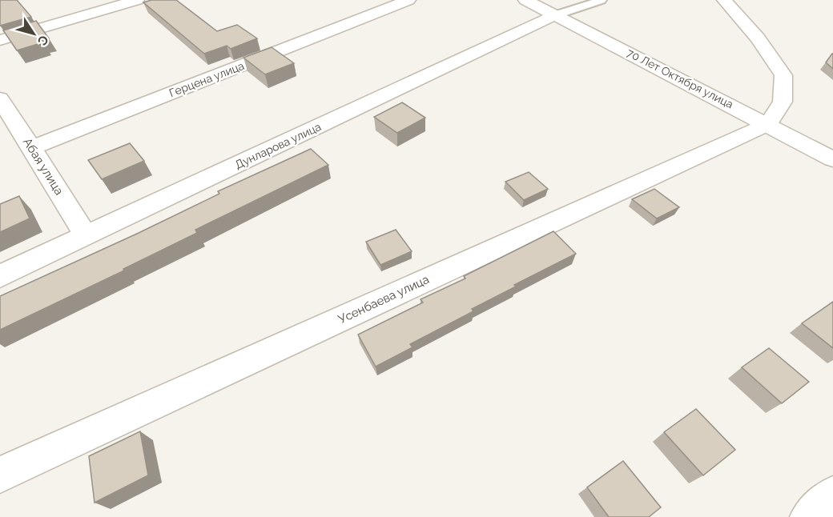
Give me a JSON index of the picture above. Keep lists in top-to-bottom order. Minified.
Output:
{"streets":{"street":["70 Лет Октября улица","Герцена улица","Дунларова улица","Абая улица","Усенбаева улица"]},"crossings":[["70 Лет Октября улица","Дунларова улица"],["70 Лет Октября улица","Усенбаева улица"],["Герцена улица","Абая улица"],["Дунларова улица","Абая улица"]],"north":"bottom right"}
